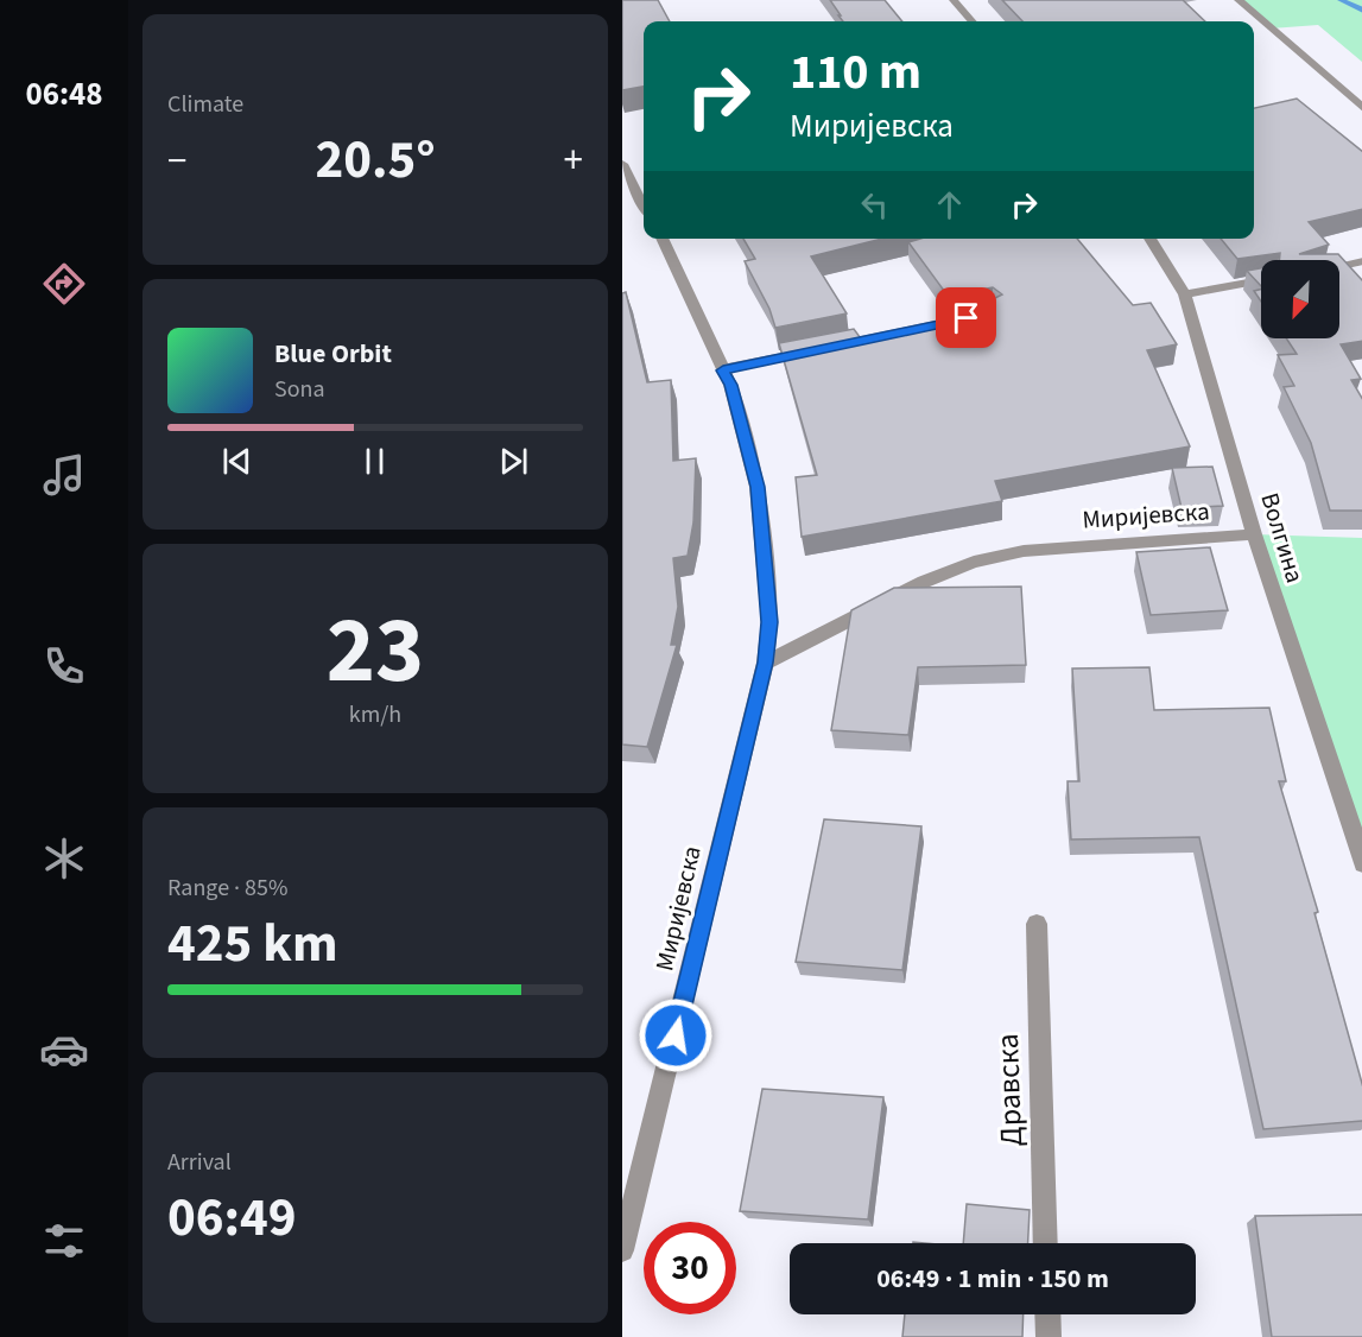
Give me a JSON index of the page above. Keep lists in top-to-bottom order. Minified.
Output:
{"streets":{"street":["Миријевска","Волгина","Дравска"]},"crossings":[["Миријевска","Волгина"]],"north":"bottom left","page":{"tabs":"06:48","tile":["Climate",["23","km/h"],["Range · 85%","425 km"],["Arrival","06:49"]],"turn":["110 m","Миријевска"],"heat":["−","20.5°","+"],"song":["Blue Orbit","Sona"],"limit":"30","trip":"06:49 · 1 min · 150 m"}}
